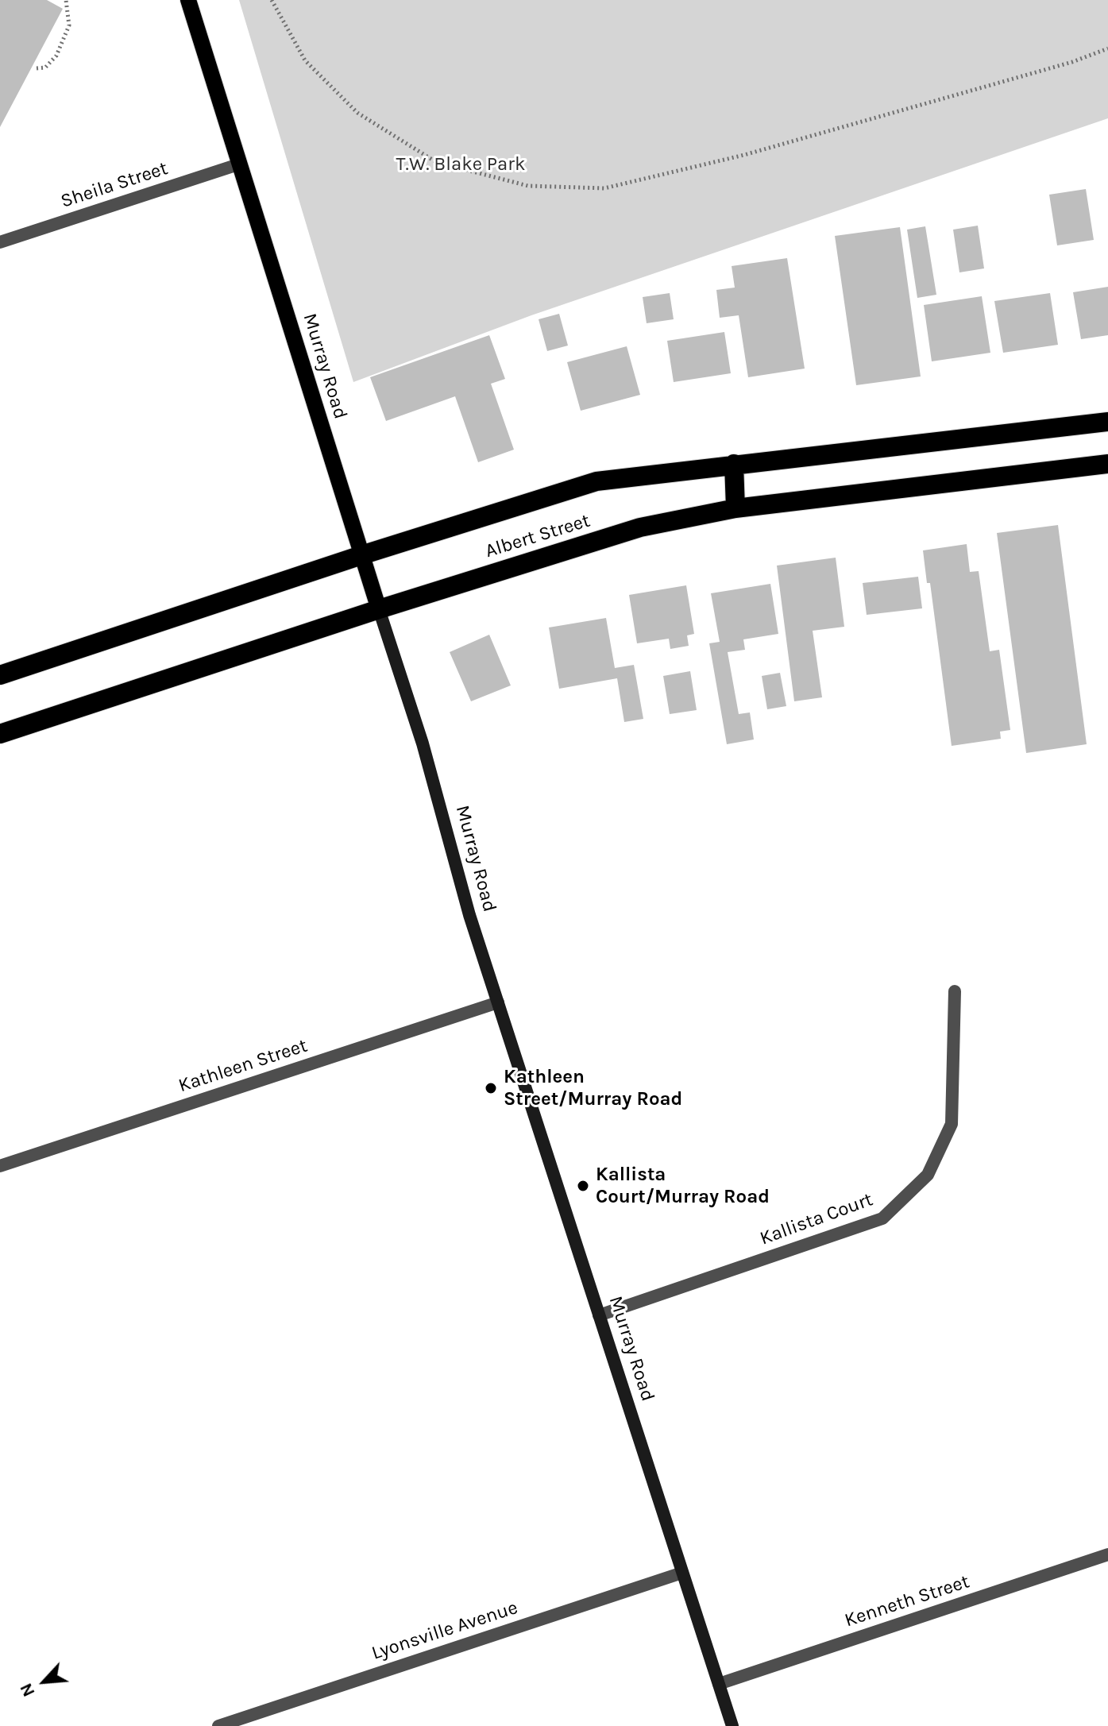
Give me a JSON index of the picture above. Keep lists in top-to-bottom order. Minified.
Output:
{"streets":{"highway":["Albert Street"],"main road":["Murray Road"],"street":["Sheila Street","Kathleen Street","Kallista Court","Kenneth Street","Lyonsville Avenue"]},"crossings":[["Sheila Street","Murray Road"],["Murray Road","Albert Street"],["Murray Road","Kathleen Street"],["Murray Road","Kallista Court"],["Murray Road","Kenneth Street"],["Murray Road","Lyonsville Avenue"]],"parks":["T.W. Blake Park"],"places":["Kathleen Street/Murray Road","Kallista Court/Murray Road"],"north":"bottom left"}
